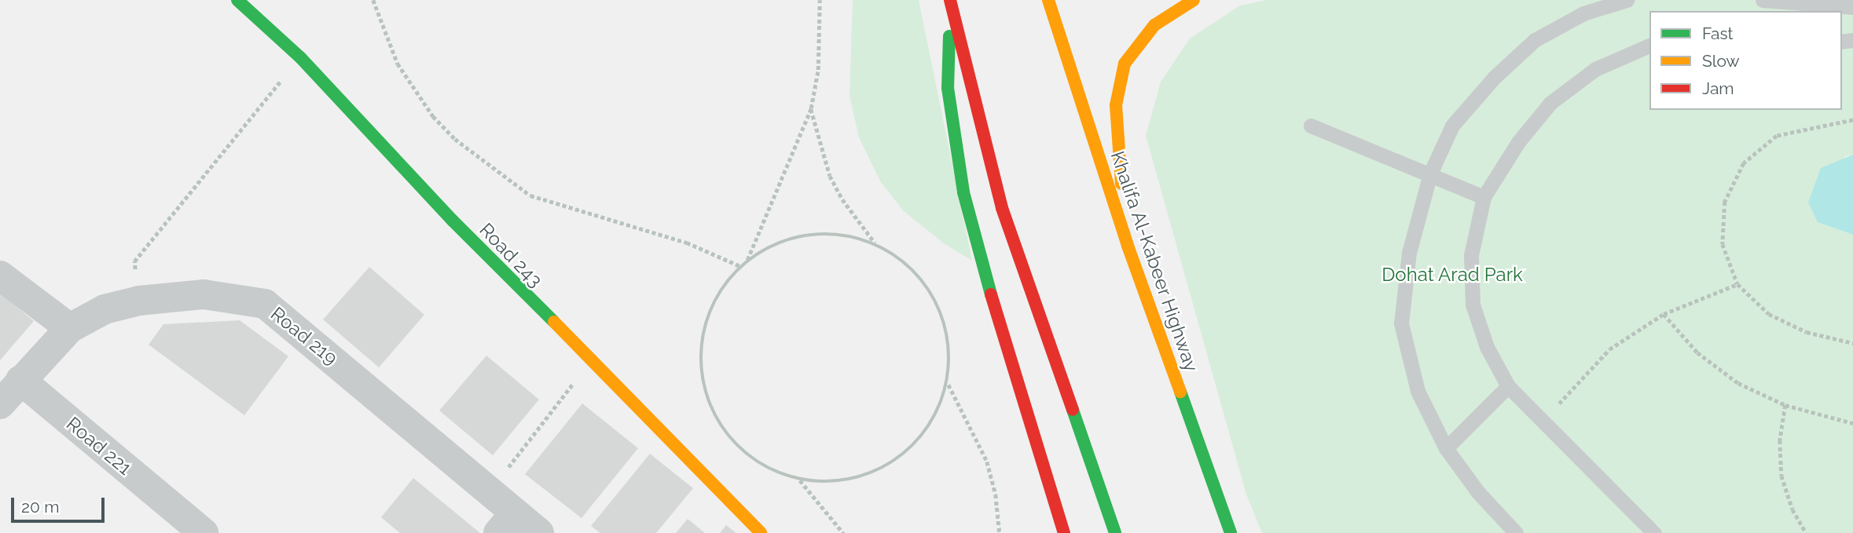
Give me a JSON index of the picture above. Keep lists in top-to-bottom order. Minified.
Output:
{"streets":{"main road":["Road 243","Khalifa Al-Kabeer Highway"],"street":["Road 219","Road 221"]},"parks":["Dohat Arad Park"],"legend":["Fast","Slow","Jam"],"scale_bar":"20 m"}
